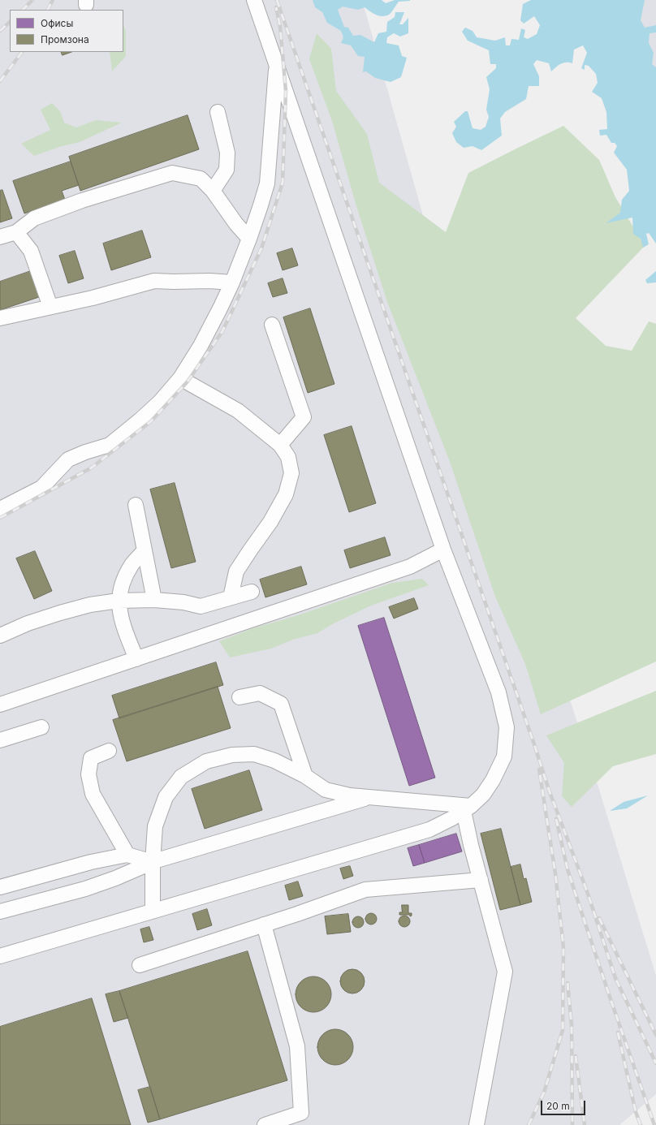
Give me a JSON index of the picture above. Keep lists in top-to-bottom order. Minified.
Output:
{"legend":["Офисы","Промзона"],"scale_bar":"20 m"}
